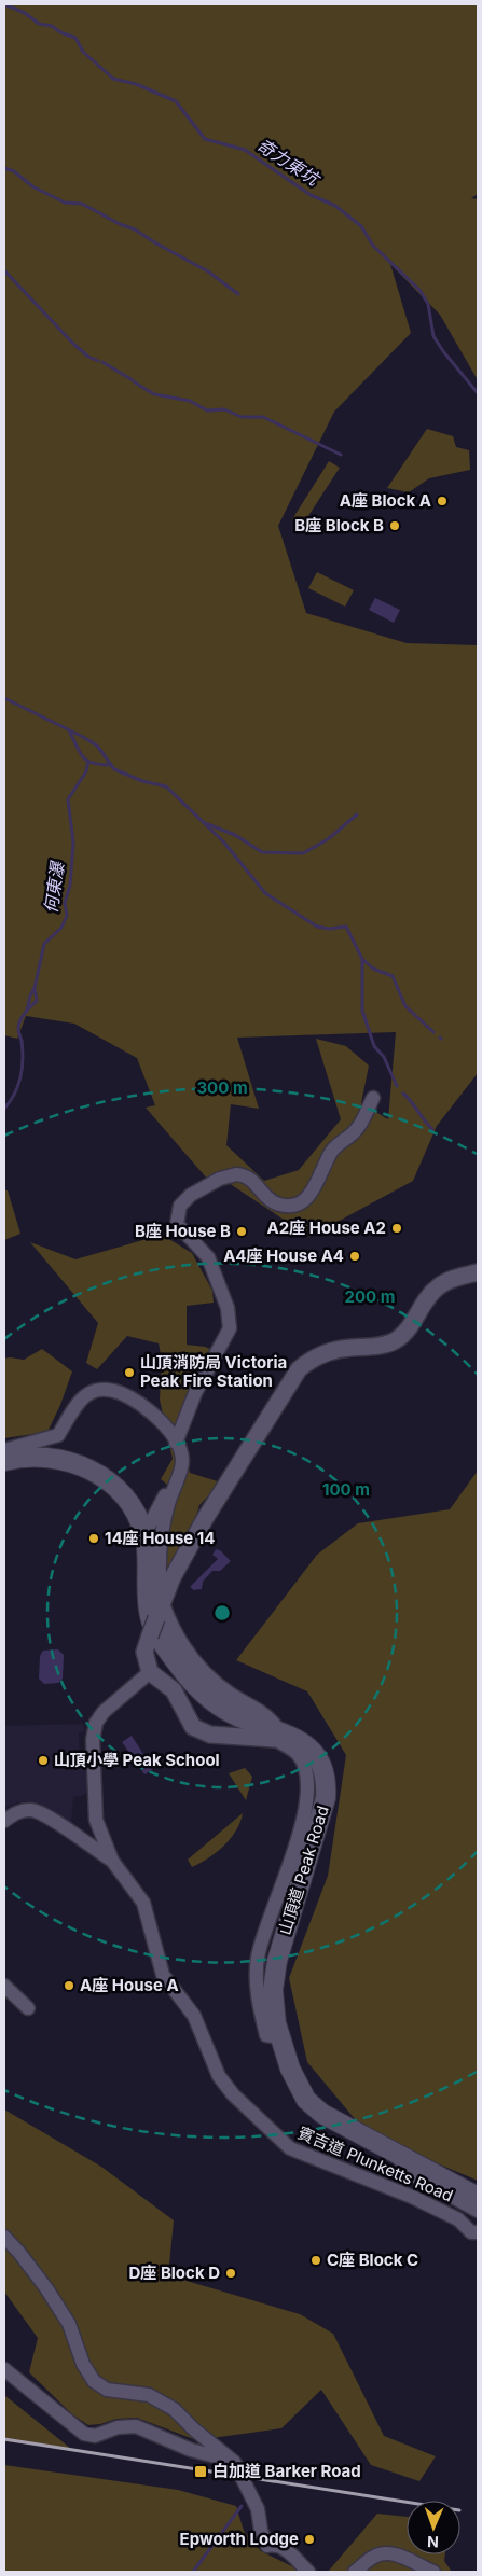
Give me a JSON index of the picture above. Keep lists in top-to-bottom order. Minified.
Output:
{"streets":{"main road":["山頂道 Peak Road"],"street":["賓吉道 Plunketts Road"]},"water":["奇力東坑","何東瀑"],"places":{"other":["A座 Block A","B座 Block B","A2座 House A2","B座 House B","A4座 House A4","山頂消防局 Victoria Peak Fire Station","14座 House 14","山頂小學 Peak School","A座 House A","C座 Block C","D座 Block D","Epworth Lodge"],"transit":["白加道 Barker Road"]},"north":"bottom","rings":["300 m","200 m","100 m"]}
